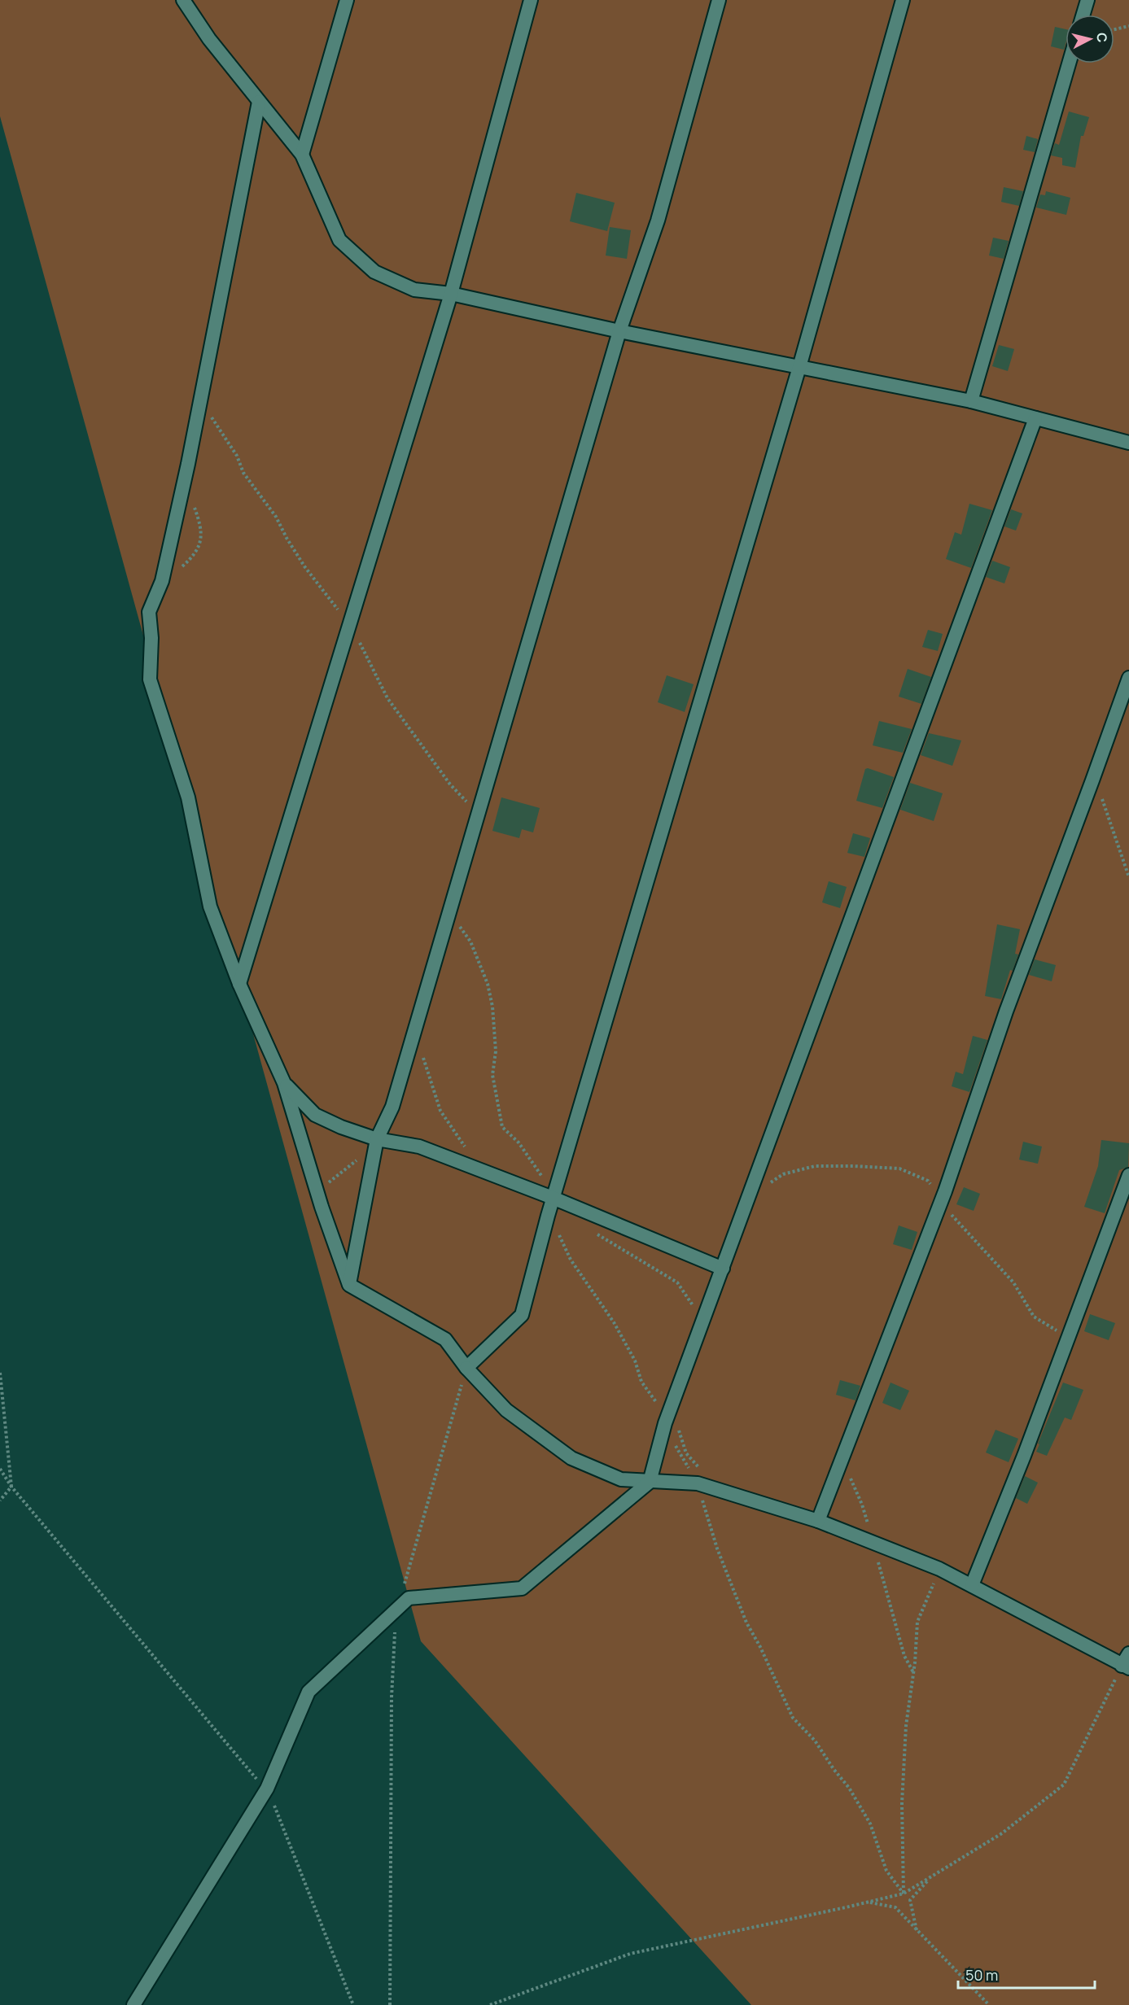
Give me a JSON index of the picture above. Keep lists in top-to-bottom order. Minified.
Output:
{"scale_bar":"50 m","north":"right"}
